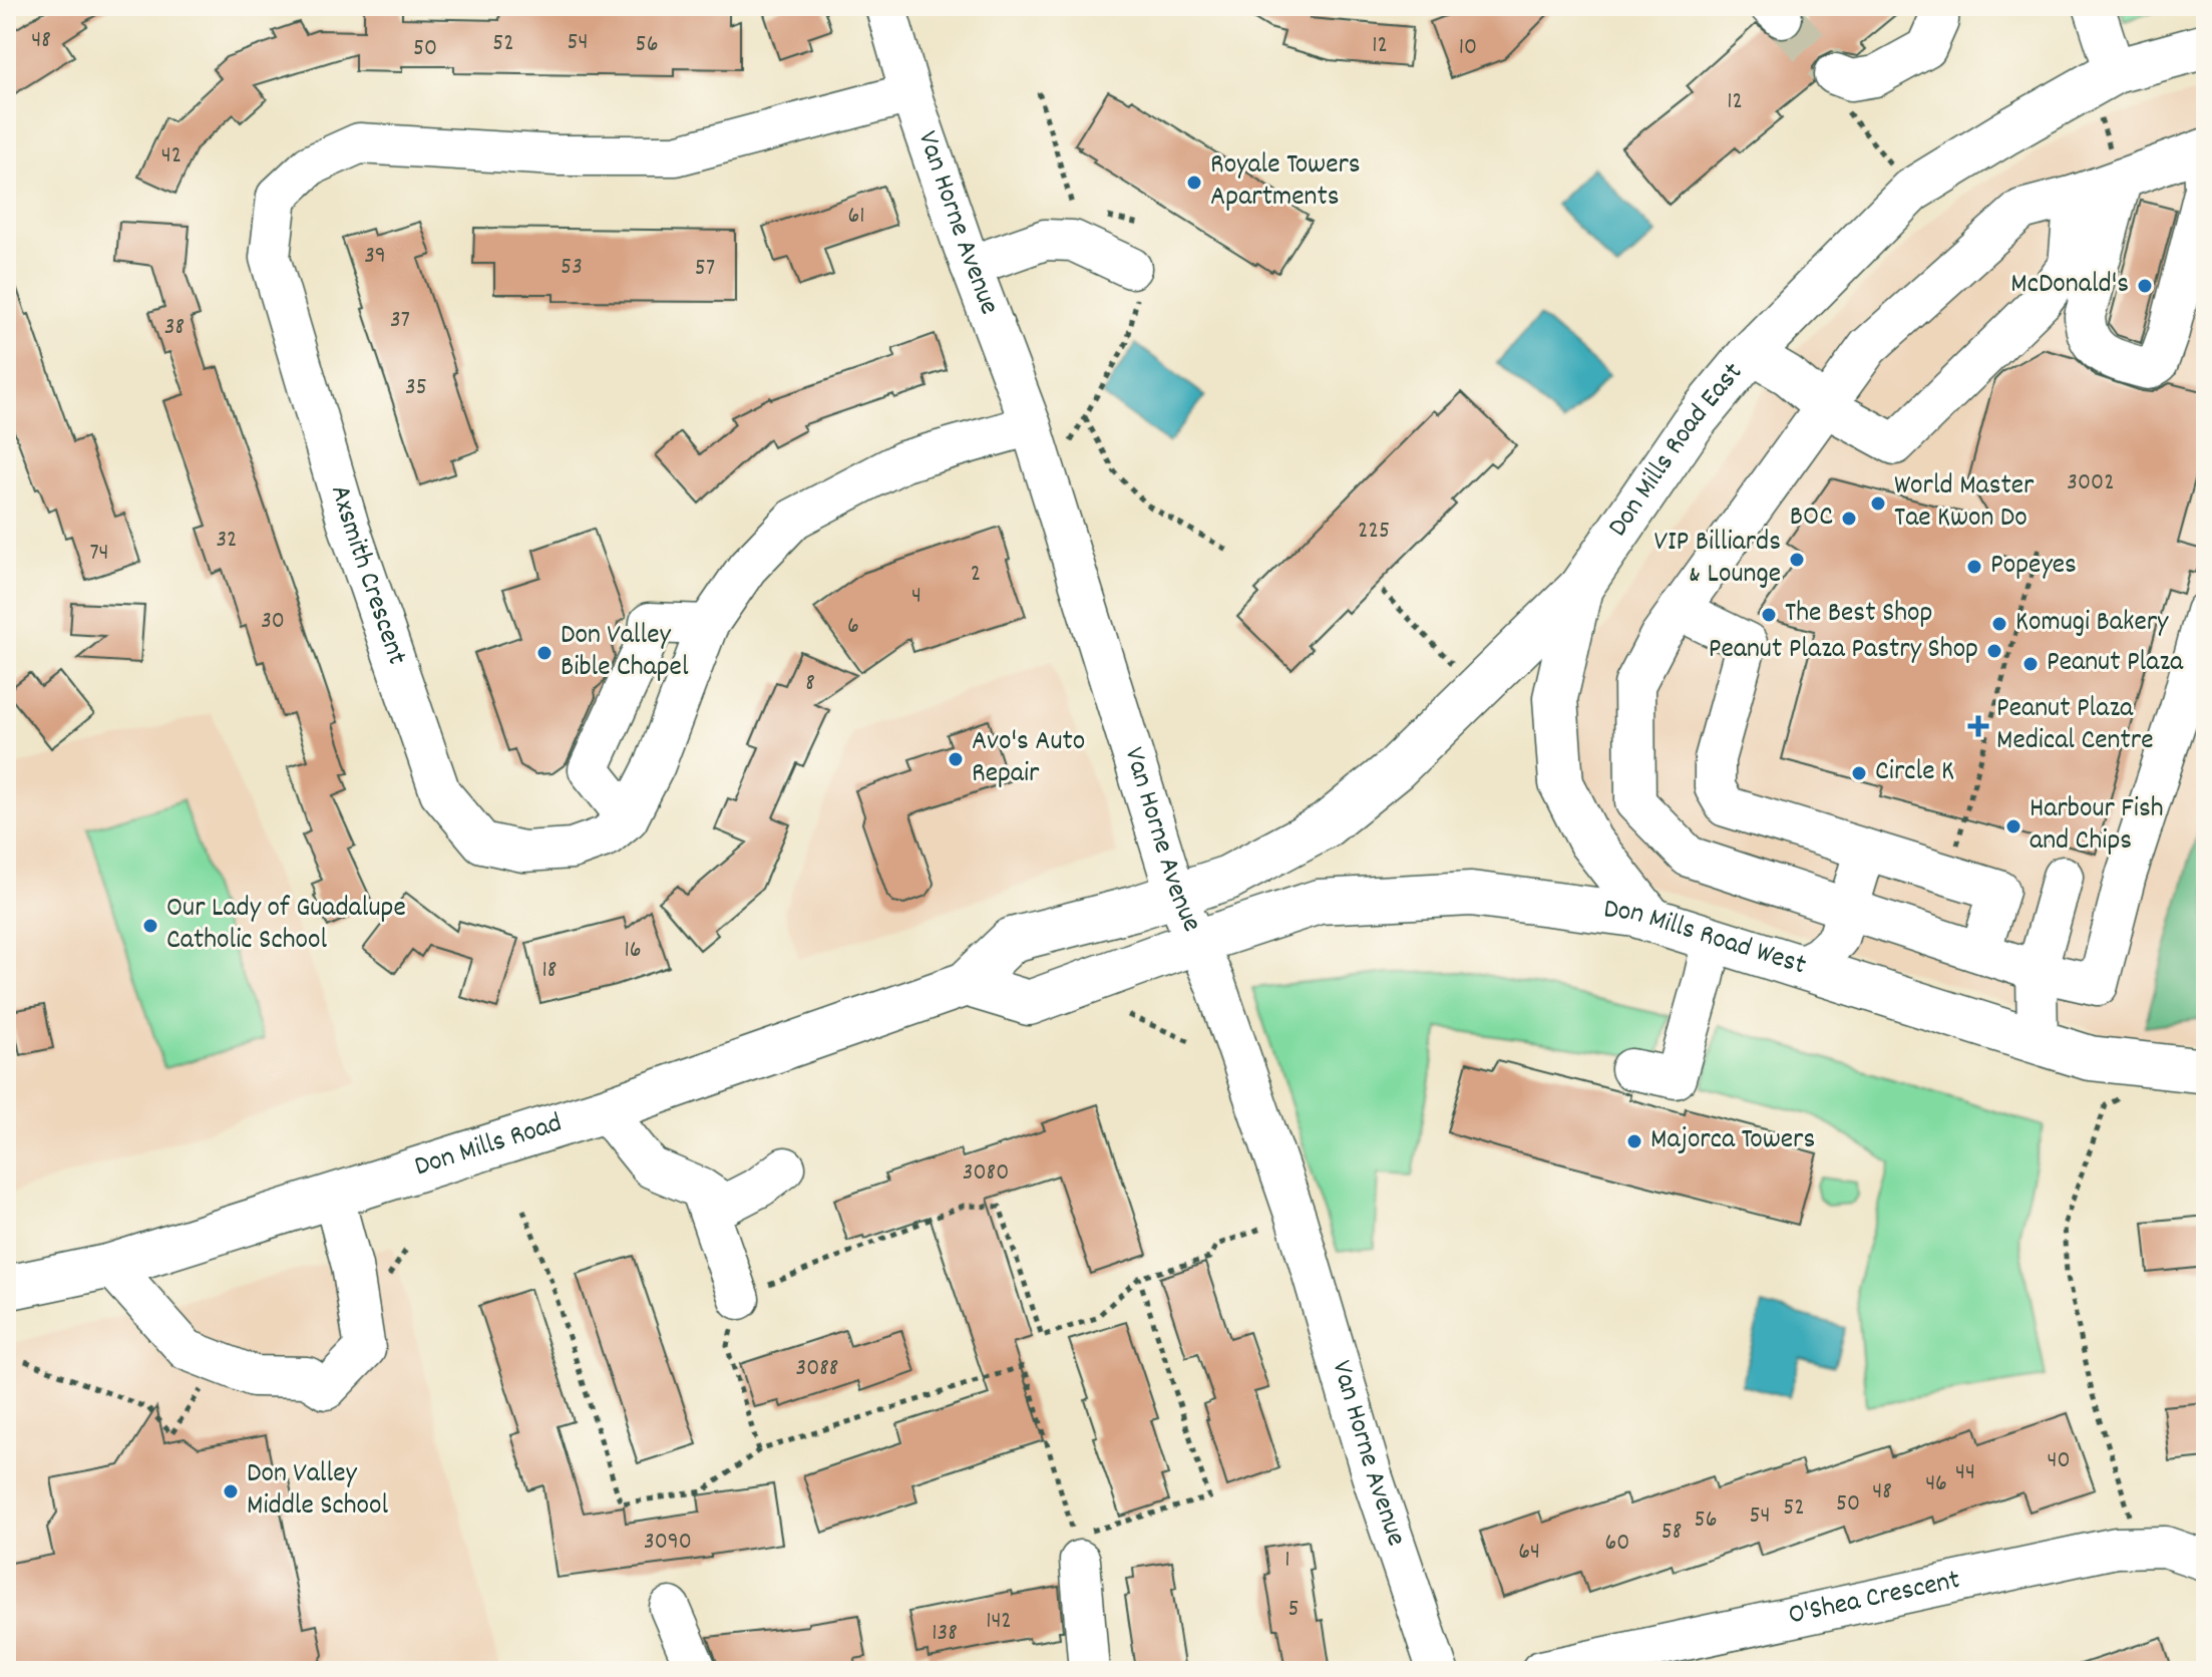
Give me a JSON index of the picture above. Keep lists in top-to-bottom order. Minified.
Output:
{"streets":{"main road":["Don Mills Road East","Don Mills Road West","Don Mills Road"],"street":["Van Horne Avenue","Axsmith Crescent","O'Shea Crescent"]},"crossings":[["Van Horne Avenue","Don Mills Road East"],["Van Horne Avenue","Axsmith Crescent"],["Van Horne Avenue","Don Mills Road West"],["Van Horne Avenue","Don Mills Road"],["Don Mills Road East","Don Mills Road"]],"places":{"other":["Royale Towers Apartments","McDonald's","World Master Tae Kwon Do","BOC","VIP Billiards & Lounge","Popeyes","The Best Shop","Komugi Bakery","Peanut Plaza Pastry Shop","Don Valley Bible Chapel","Peanut Plaza","Avo's Auto Repair","Circle K","Harbour Fish and Chips","Our Lady of Guadalupe Catholic School","Majorca Towers","Don Valley Middle School"],"health":["Peanut Plaza Medical Centre"]},"house_numbers":["48","54","52","56","12","10","50","12","42","61","39","53","57","37","38","35","3002","225","32","74","2","4","30","6","8","16","18","3080","3088","40","44","46","48","50","52","54","56","58","3090","60","64","1","5","142","138"]}
